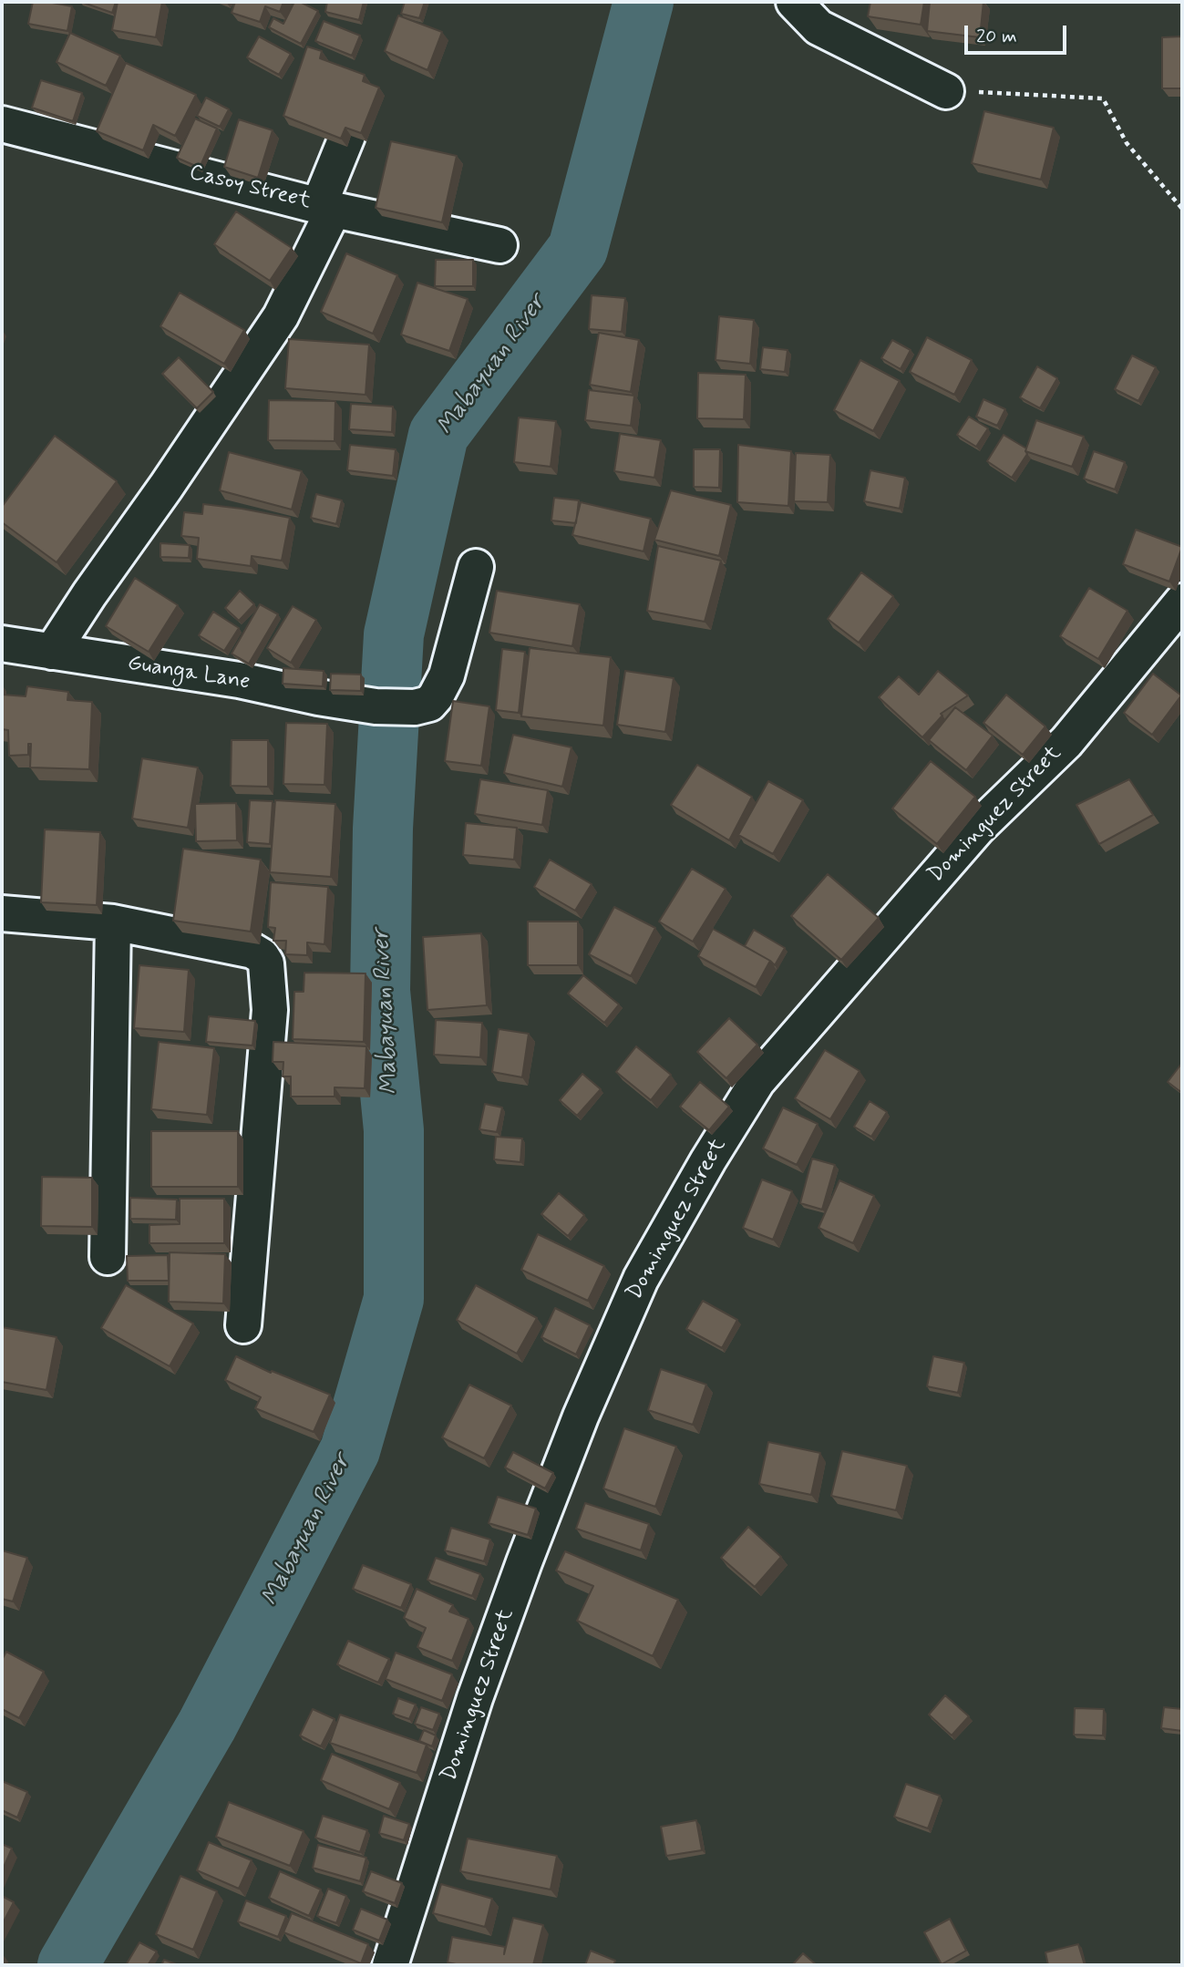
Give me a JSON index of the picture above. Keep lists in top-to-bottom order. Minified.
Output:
{"streets":{"street":["Casoy Street","Guanga Lane","Dominguez Street"]},"water":["Mabayuan River"],"scale_bar":"20 m"}
